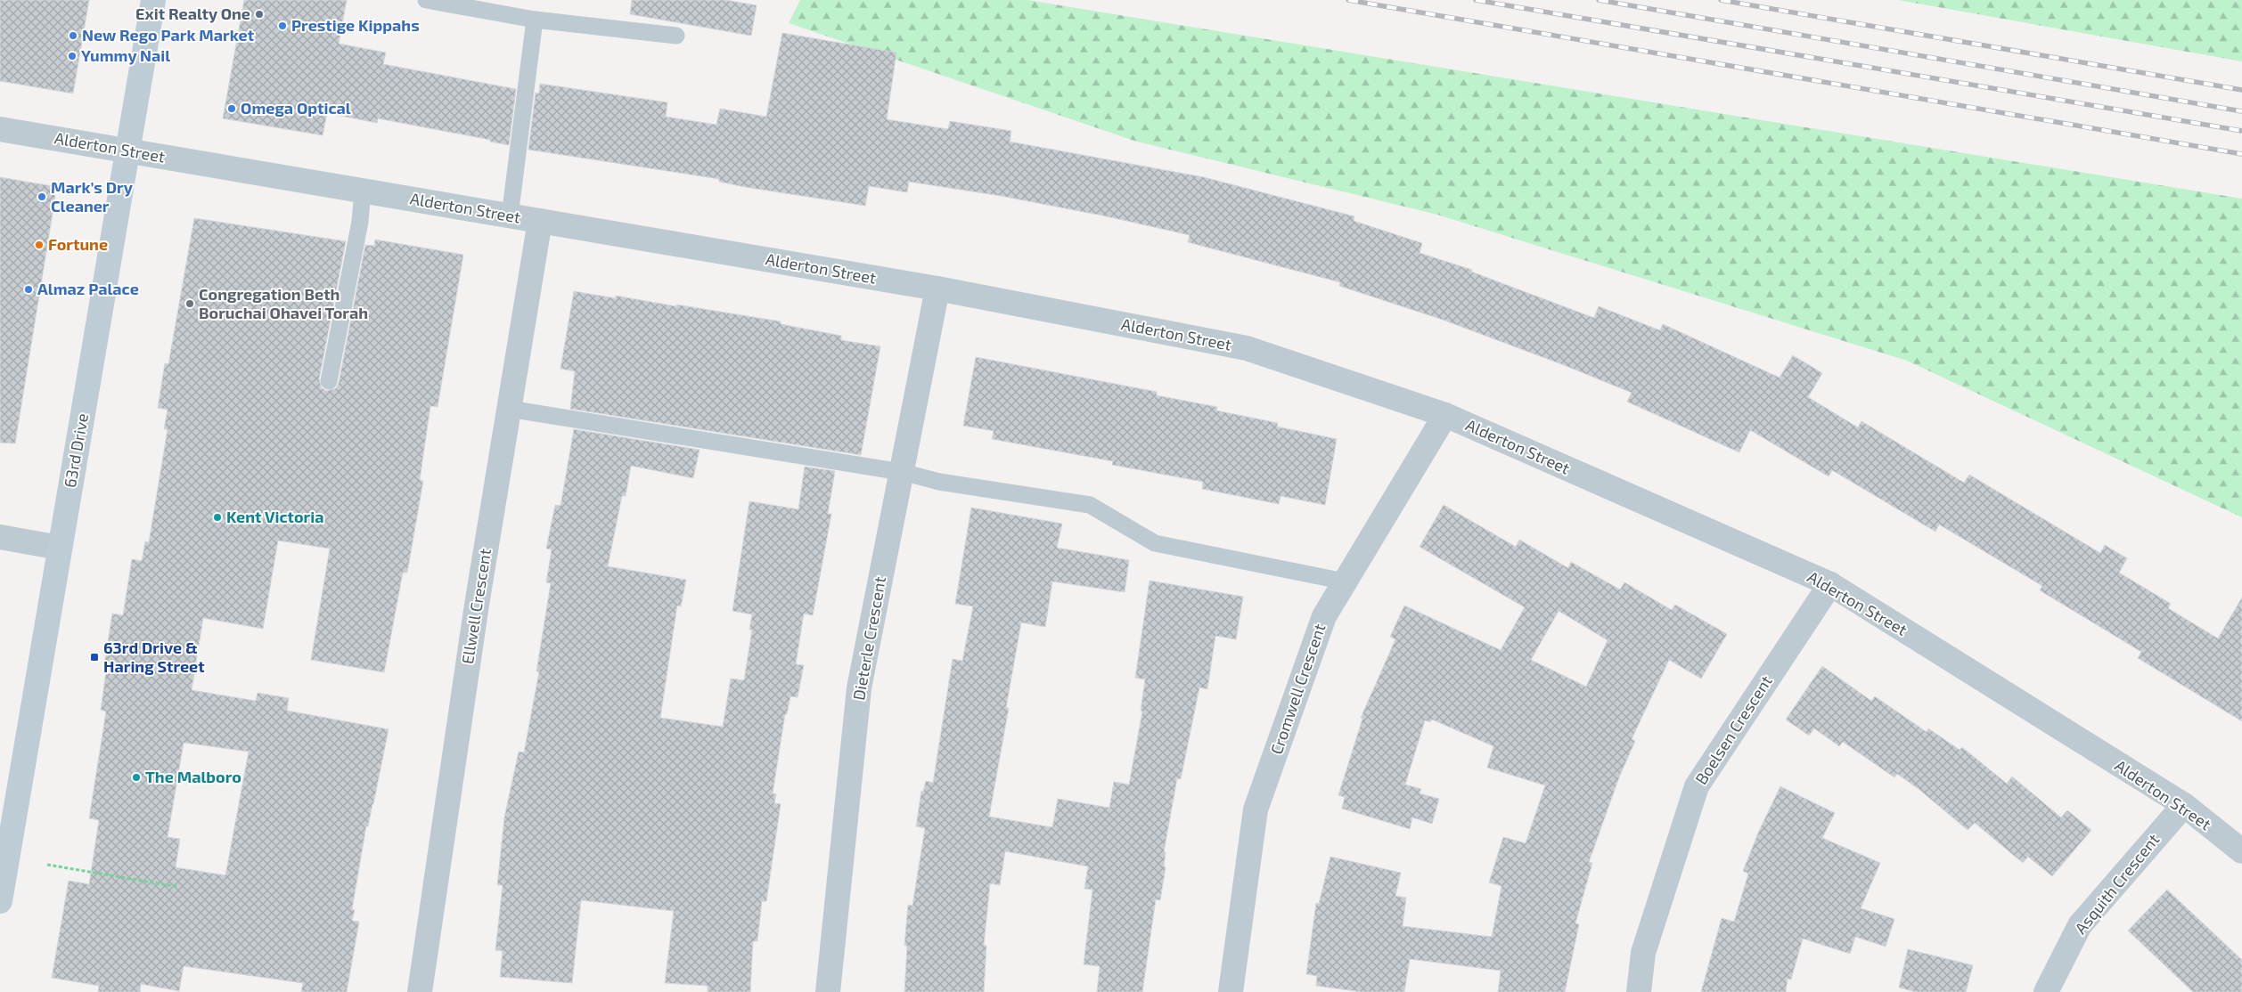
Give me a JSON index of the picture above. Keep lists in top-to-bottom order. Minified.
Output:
{"streets":{"street":["Alderton Street","63rd Drive","Ellwell Crescent","Dieterle Crescent","Cromwell Crescent","Boelsen Crescent","Asquith Crescent"]},"crossings":[["Alderton Street","63rd Drive"],["Alderton Street","Ellwell Crescent"],["Alderton Street","Dieterle Crescent"],["Alderton Street","Cromwell Crescent"],["Alderton Street","Boelsen Crescent"],["Alderton Street","Asquith Crescent"]],"places":{"other":["Exit Realty One","Prestige Kippahs","New Rego Park Market","Yummy Nail","Omega Optical","Mark’s Dry Cleaner","Fortune","Almaz Palace","Congregation Beth Boruchai Ohavei Torah","Kent Victoria","The Malboro"],"transit":["63rd Drive & Haring Street"]}}
